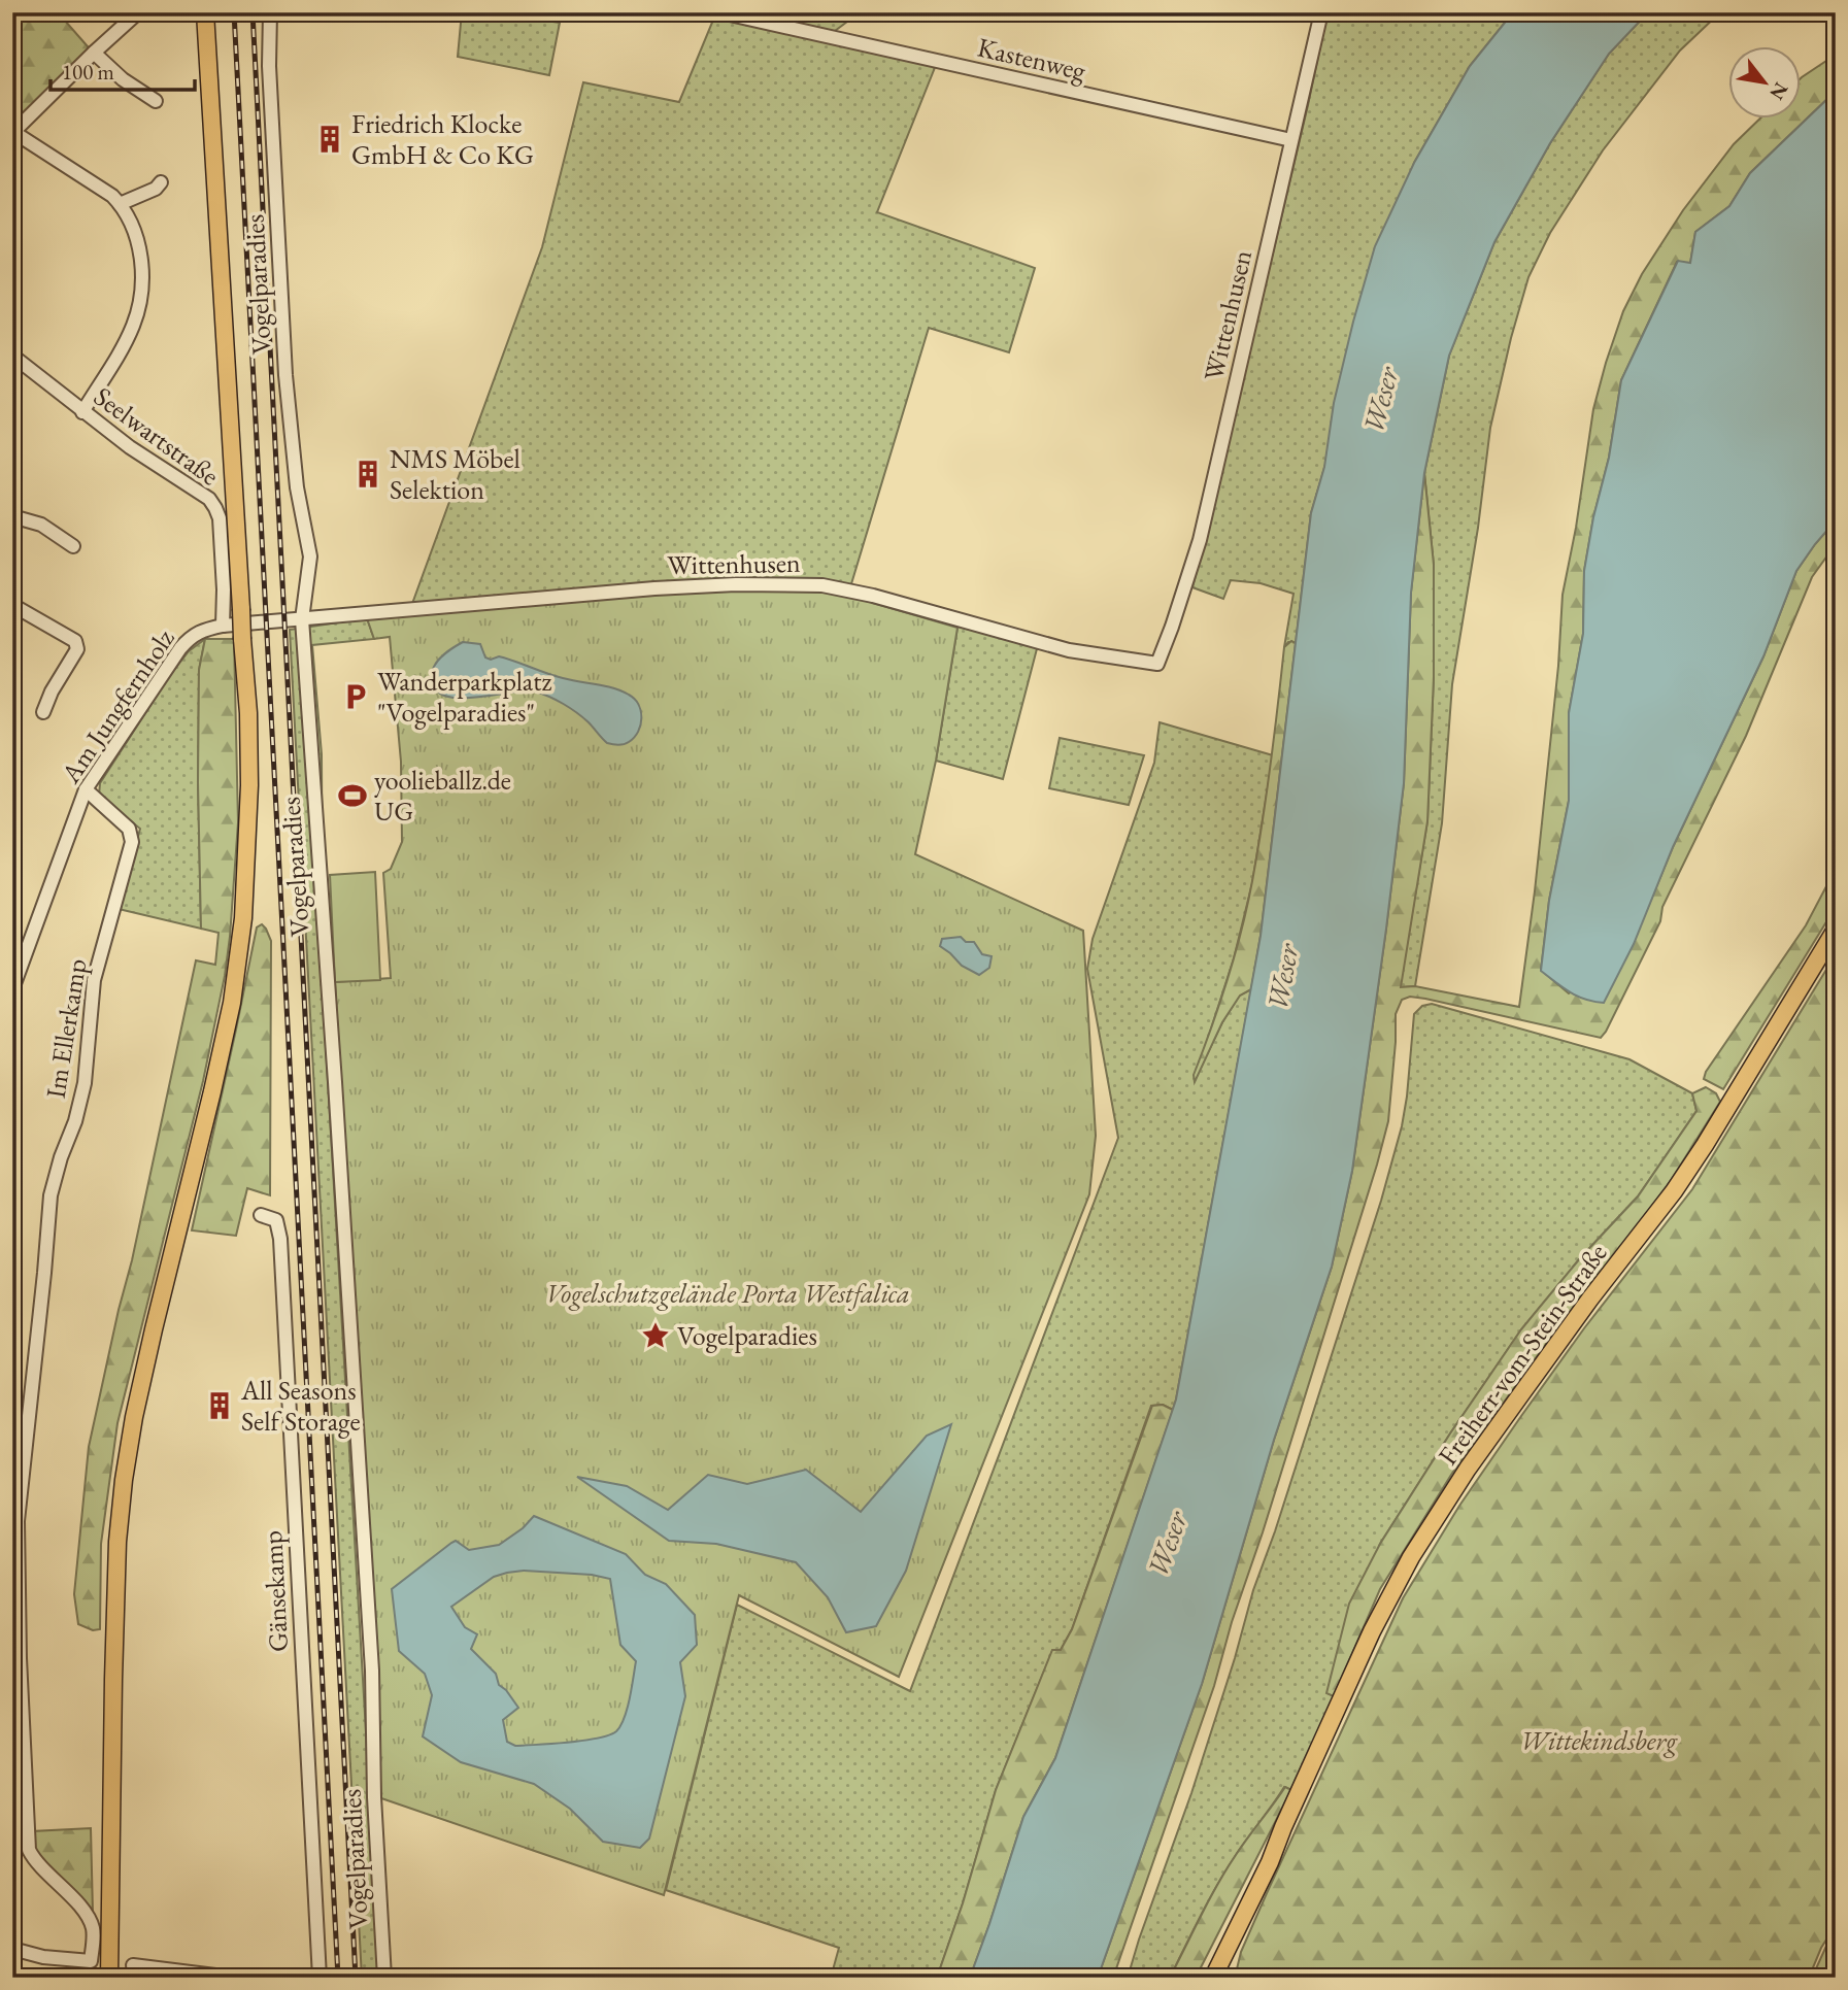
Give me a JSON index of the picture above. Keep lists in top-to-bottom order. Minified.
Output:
{"streets":{"main road":["Freiherr-vom-Stein-Straße"],"street":["Kastenweg","Vogelparadies","Wittenhusen","Seelwartstraße","Am Jungfernholz","Im Ellerkamp","Gänsekamp"]},"crossings":[["Kastenweg","Wittenhusen"],["Vogelparadies","Wittenhusen"],["Vogelparadies","Am Jungfernholz"],["Wittenhusen","Am Jungfernholz"],["Seelwartstraße","Am Jungfernholz"],["Am Jungfernholz","Im Ellerkamp"]],"water":["Weser"],"parks":["Vogelschutzgelände Porta Westfalica","Wittekindsberg"],"places":{"building":["Friedrich Klocke GmbH & Co KG","NMS Möbel Selektion","All Seasons Self Storage"],"parking":["Wanderparkplatz \"Vogelparadies\""],"sports":["yoolieballz.de UG"],"place":["Vogelparadies"]},"scale_bar":"100 m","north":"bottom right"}
